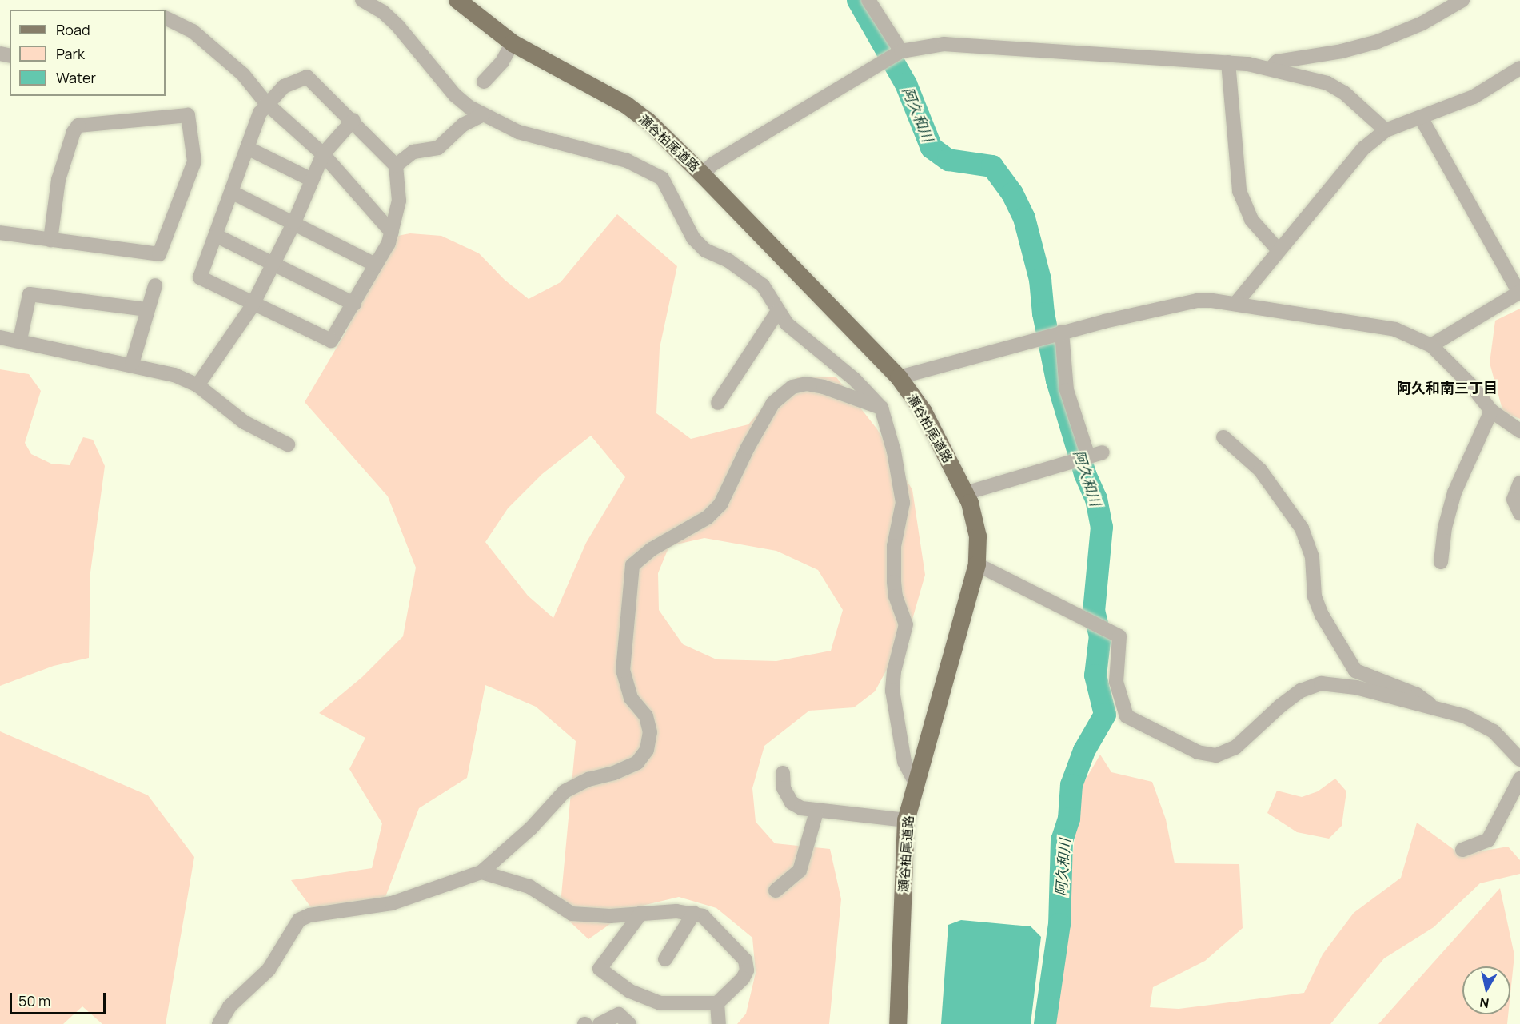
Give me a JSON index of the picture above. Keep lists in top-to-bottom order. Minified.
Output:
{"streets":{"main road":["瀬谷柏尾道路"]},"districts":["阿久和南三丁目"],"water":["阿久和川"],"legend":["Road","Park","Water"],"scale_bar":"50 m","north":"bottom"}
